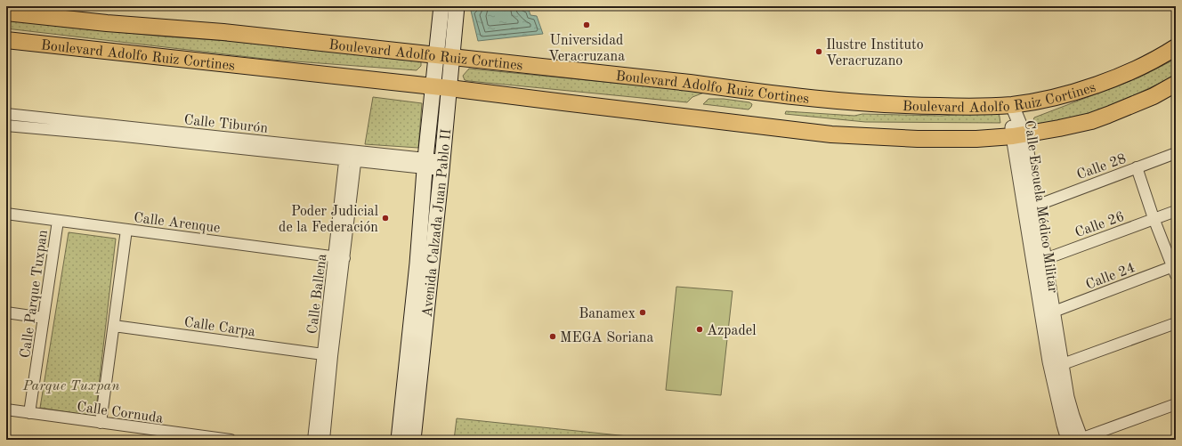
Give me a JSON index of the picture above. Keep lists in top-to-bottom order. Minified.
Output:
{"streets":{"main road":["Boulevard Adolfo Ruiz Cortines","Avenida Calzada Juan Pablo II"],"street":["Calle Tiburón","Calle 28","Calle Escuela Médico Militar","Calle Arenque","Calle 26","Calle 24","Calle Parque Tuxpan","Calle Ballena","Calle Carpa","Calle Cornuda"]},"crossings":[["Boulevard Adolfo Ruiz Cortines","Calle Escuela Médico Militar"],["Boulevard Adolfo Ruiz Cortines","Avenida Calzada Juan Pablo II"],["Calle Tiburón","Avenida Calzada Juan Pablo II"],["Calle Tiburón","Calle Ballena"],["Calle 28","Calle Escuela Médico Militar"],["Calle Escuela Médico Militar","Calle 26"],["Calle Escuela Médico Militar","Calle 24"],["Calle Arenque","Calle Parque Tuxpan"],["Calle Arenque","Calle Ballena"],["Calle Parque Tuxpan","Calle Cornuda"],["Calle Ballena","Calle Carpa"]],"parks":["Parque Tuxpan"],"places":["Universidad Veracruzana","Ilustre Instituto Veracruzano","Poder Judicial de la Federación","Banamex","Azpadel","MEGA Soriana"]}
